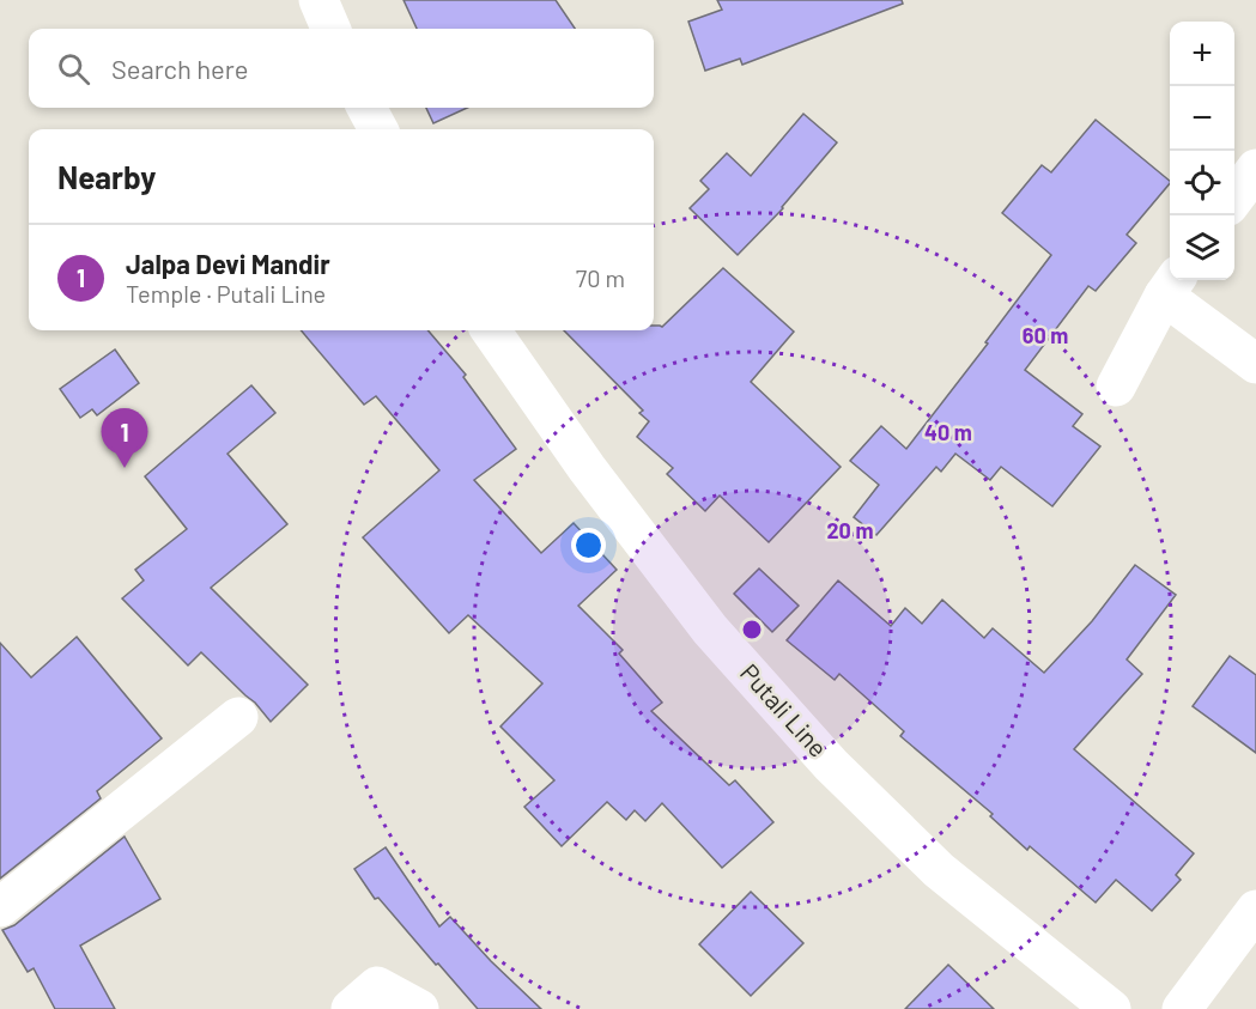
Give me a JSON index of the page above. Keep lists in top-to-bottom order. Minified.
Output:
{"streets":{"street":["Putali Line"]},"page":{"map_buttons":["+","−"],"search":"Search here","heading":"Nearby","list":[{"mark":"1","name":"Jalpa Devi Mandir","note":"Temple · Putali Line","value":"70 m"}],"pins":"1"},"rings":["60 m","40 m","20 m"]}
